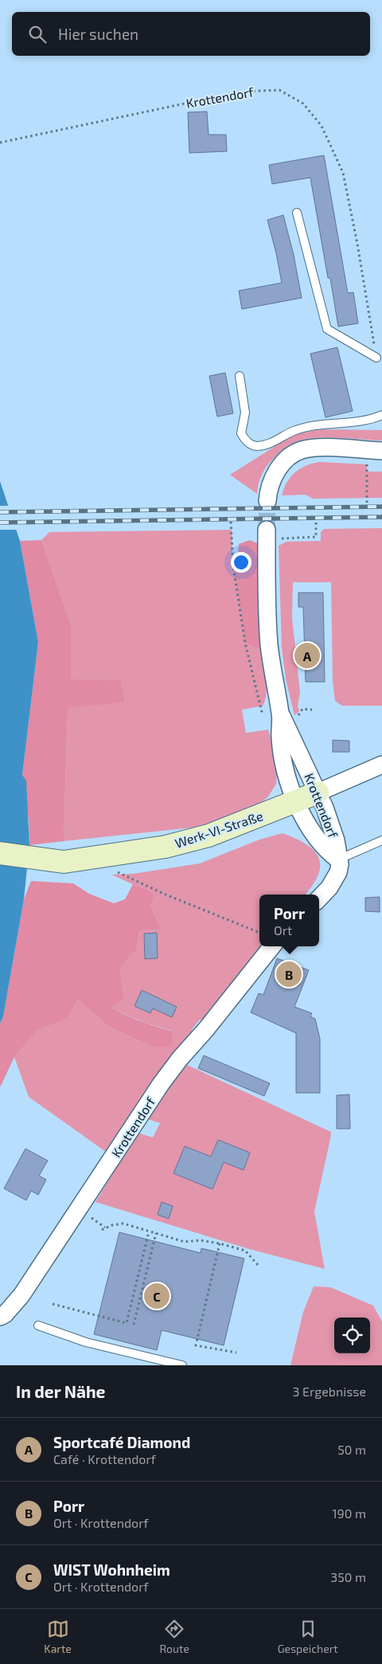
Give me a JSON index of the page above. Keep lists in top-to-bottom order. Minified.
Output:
{"streets":{"main road":["Werk-VI-Straße"],"street":["Krottendorf"]},"crossings":[["Krottendorf","Werk-VI-Straße"]],"page":{"search":"Hier suchen","pins":["A","B","C"],"popup":["Porr","Ort"],"heading":["In der Nähe","3 Ergebnisse"],"list":[{"mark":"A","name":"Sportcafé Diamond","note":"Café · Krottendorf","value":"50 m"},{"mark":"B","name":"Porr","note":"Ort · Krottendorf","value":"190 m"},{"mark":"C","name":"WIST Wohnheim","note":"Ort · Krottendorf","value":"350 m"}],"nav":["Karte","Route","Gespeichert"]}}
